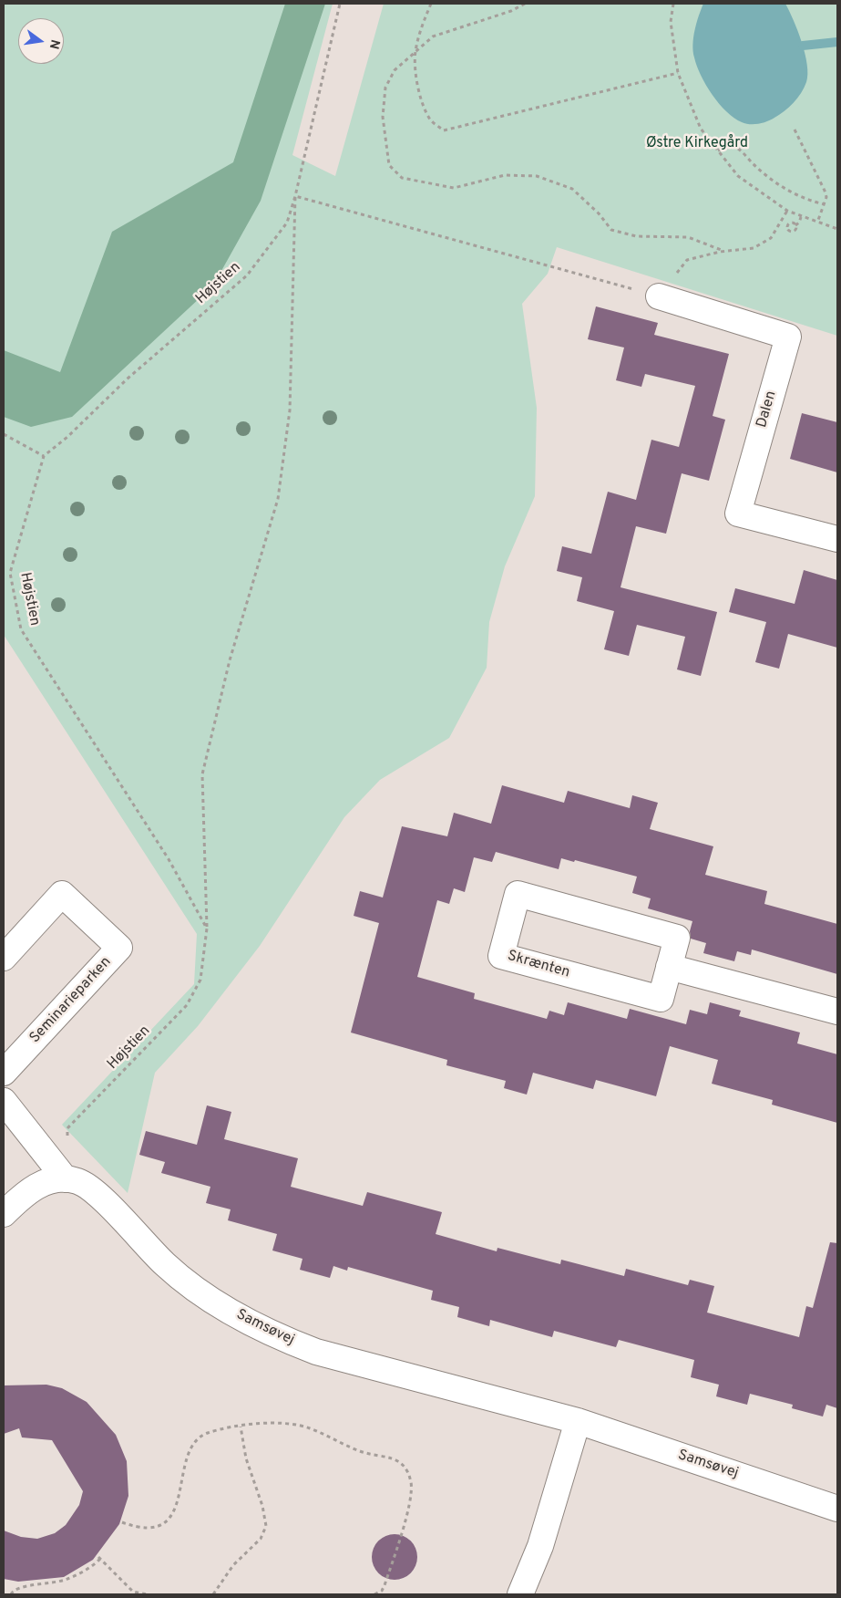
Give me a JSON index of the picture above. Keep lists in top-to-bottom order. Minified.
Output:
{"streets":{"street":["Dalen","Skrænten","Seminarieparken","Samsøvej"],"path":["Højstien"]},"parks":["Østre Kirkegård"],"north":"right"}
